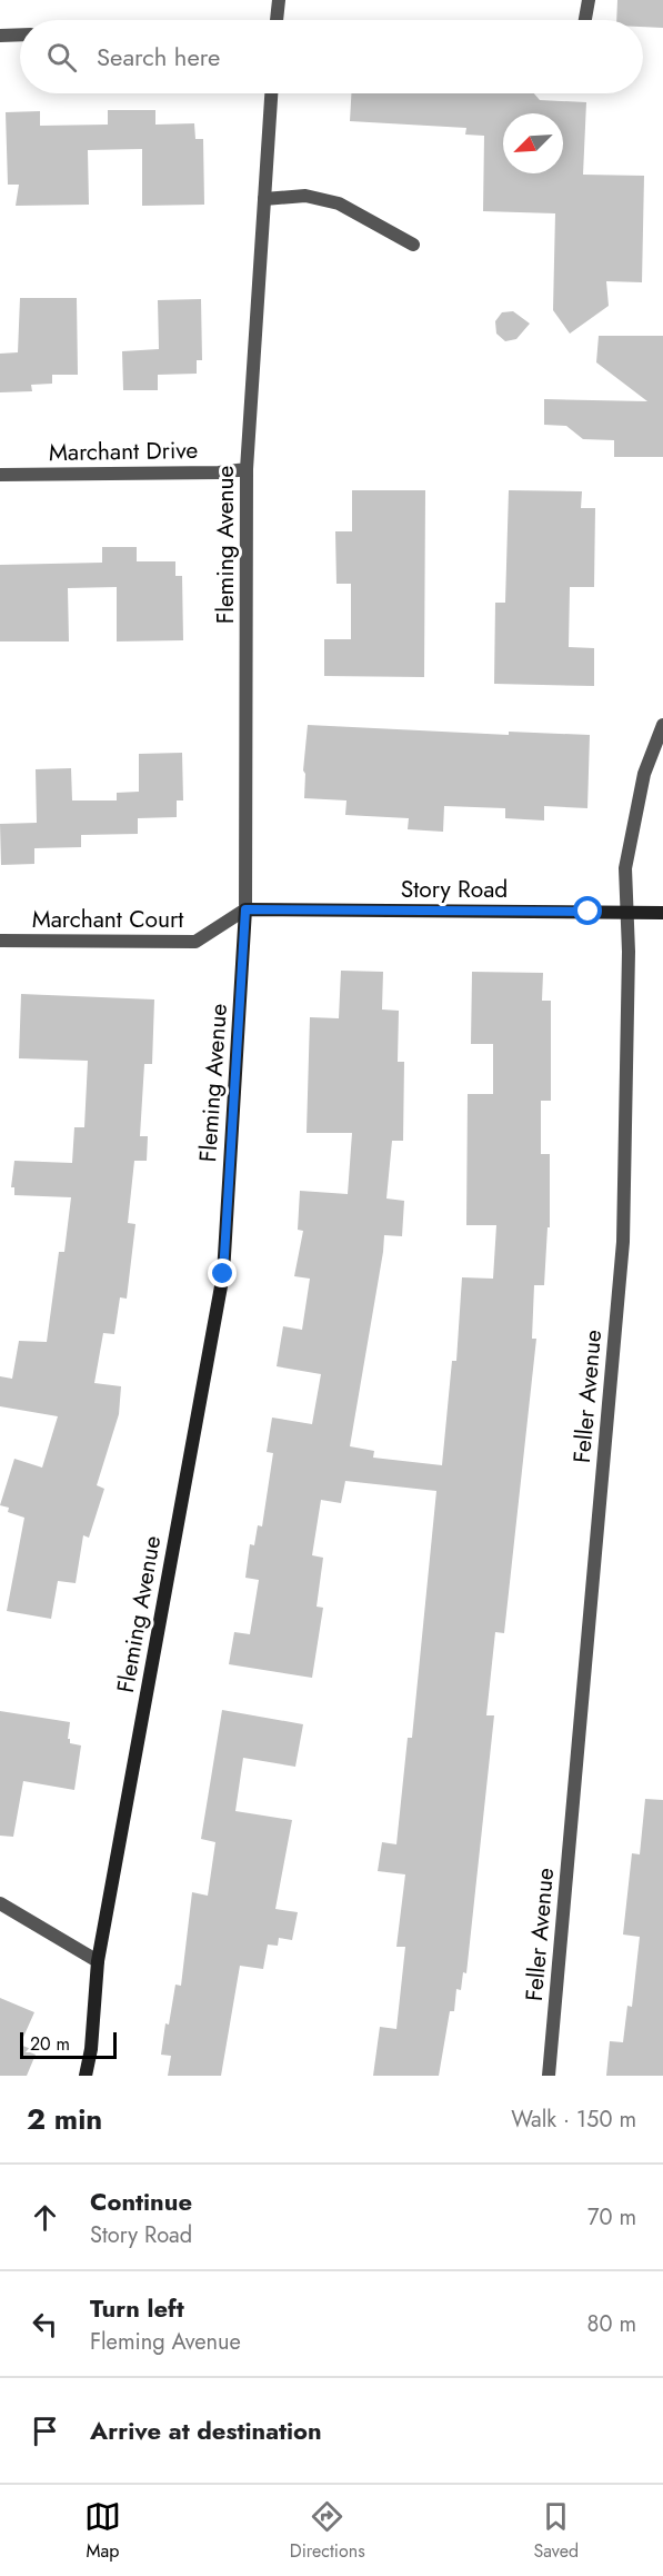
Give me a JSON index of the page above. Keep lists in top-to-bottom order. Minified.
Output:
{"streets":{"street":["Marchant Drive","Fleming Avenue","Story Road","Marchant Court","Feller Avenue"]},"crossings":[["Marchant Drive","Fleming Avenue"],["Fleming Avenue","Story Road"],["Fleming Avenue","Marchant Court"],["Story Road","Marchant Court"],["Story Road","Feller Avenue"]],"scale_bar":"20 m","north":"bottom left","page":{"search":"Search here","scale":"20 m","heading":["2 min","Walk · 150 m"],"list":[["Continue","Story Road","70 m"],["Turn left","Fleming Avenue","80 m"],"Arrive at destination"],"nav":["Map","Directions","Saved"]}}
